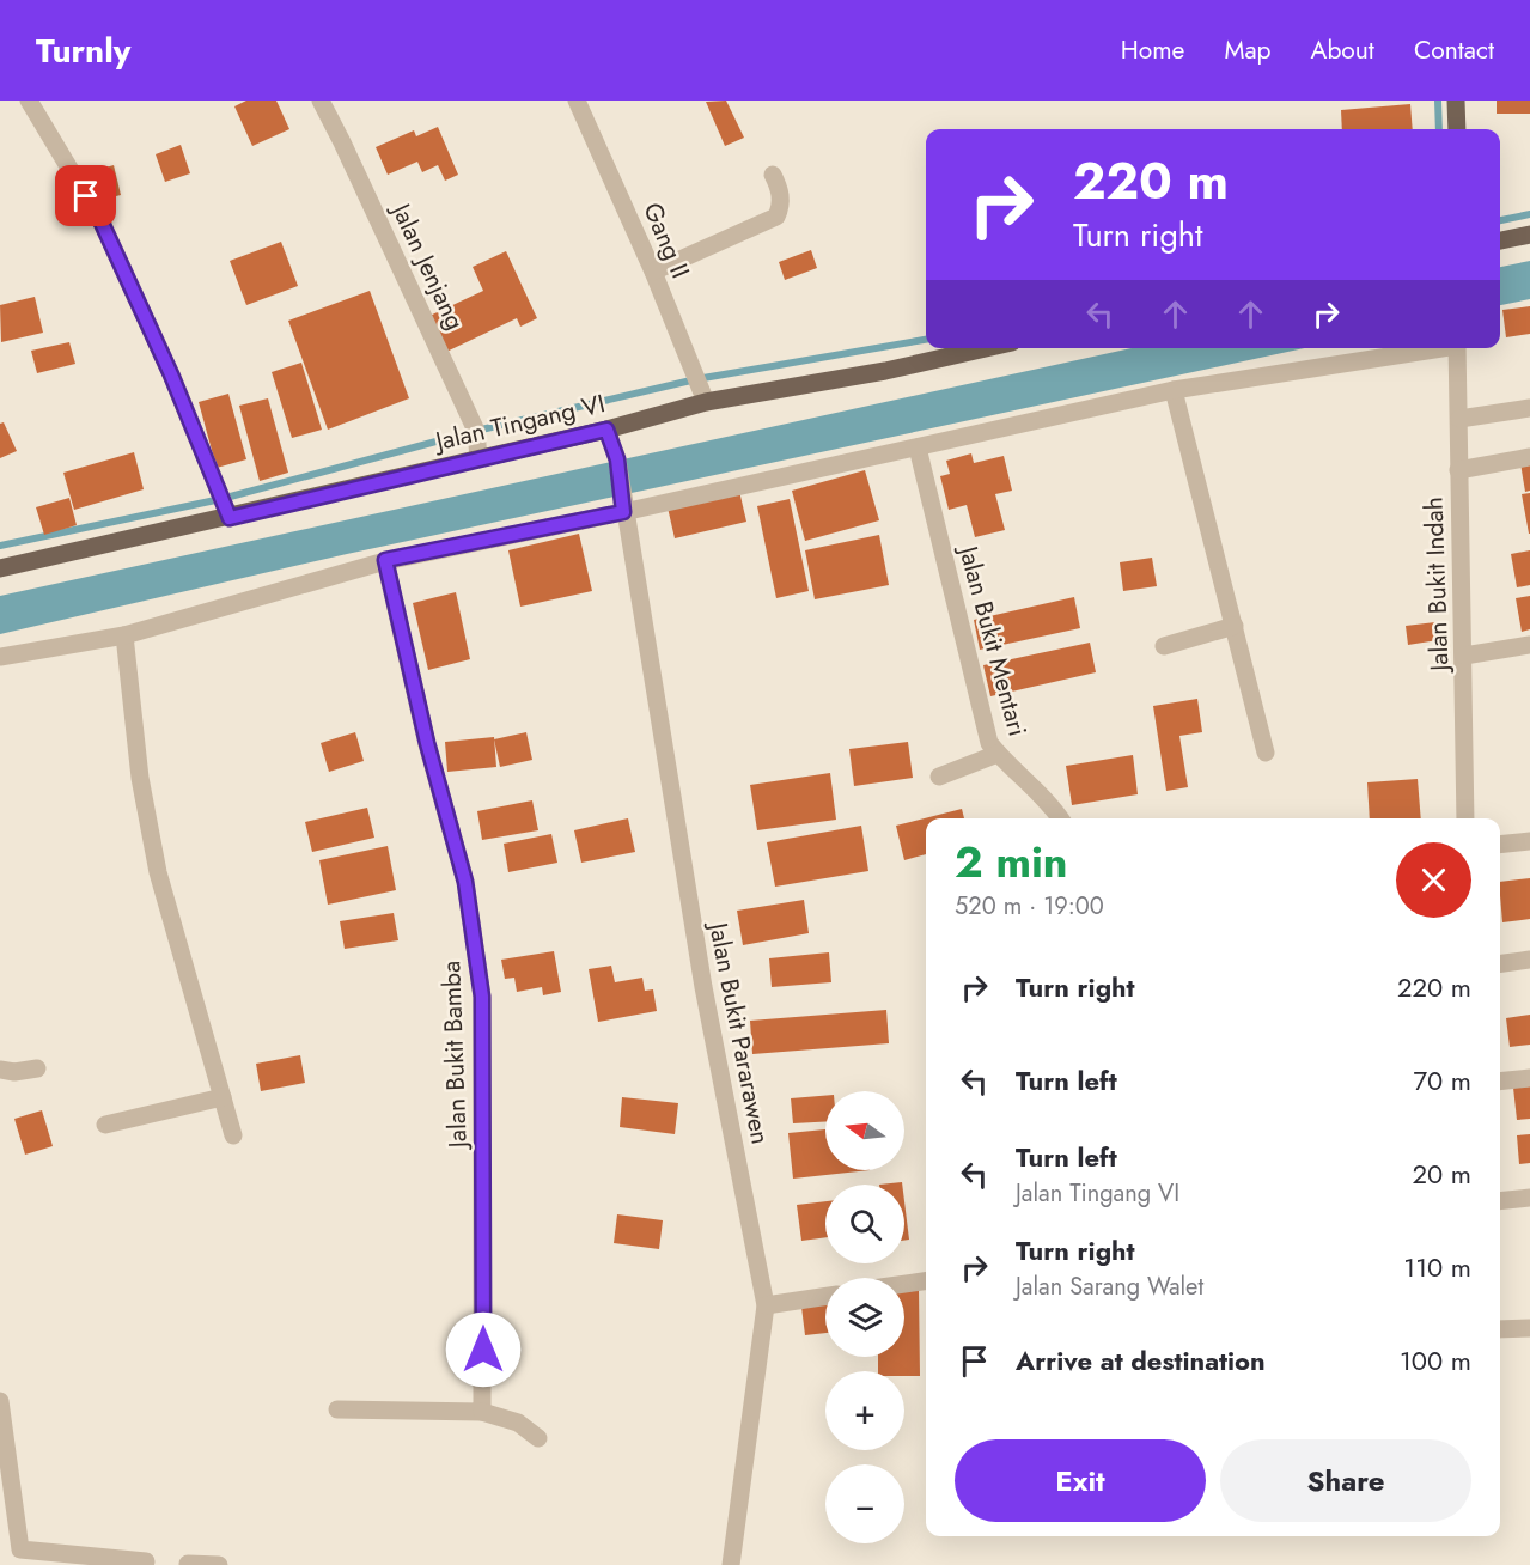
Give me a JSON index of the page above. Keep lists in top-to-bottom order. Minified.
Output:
{"streets":{"main road":["Jalan Tingang VI"],"street":["Gang II","Jalan Jenjang","Jalan Bukit Indah","Jalan Bukit Mentari","Jalan Bukit Pararawen","Jalan Bukit Bamba"]},"crossings":[["Gang II","Jalan Tingang VI"],["Jalan Jenjang","Jalan Tingang VI"],["Jalan Tingang VI","Jalan Bukit Pararawen"]],"north":"left","page":{"header":"Turnly","nav":["Home","Map","About","Contact"],"turn":["220 m","Turn right"],"heading":["2 min","520 m · 19:00"],"list":[{"name":"Turn right","value":"220 m"},{"name":"Turn left","value":"70 m"},{"name":"Turn left","note":"Jalan Tingang VI","value":"20 m"},{"name":"Turn right","note":"Jalan Sarang Walet","value":"110 m"},{"name":"Arrive at destination","value":"100 m"}],"map_buttons":["+","−"],"buttons":["Exit","Share"]}}
